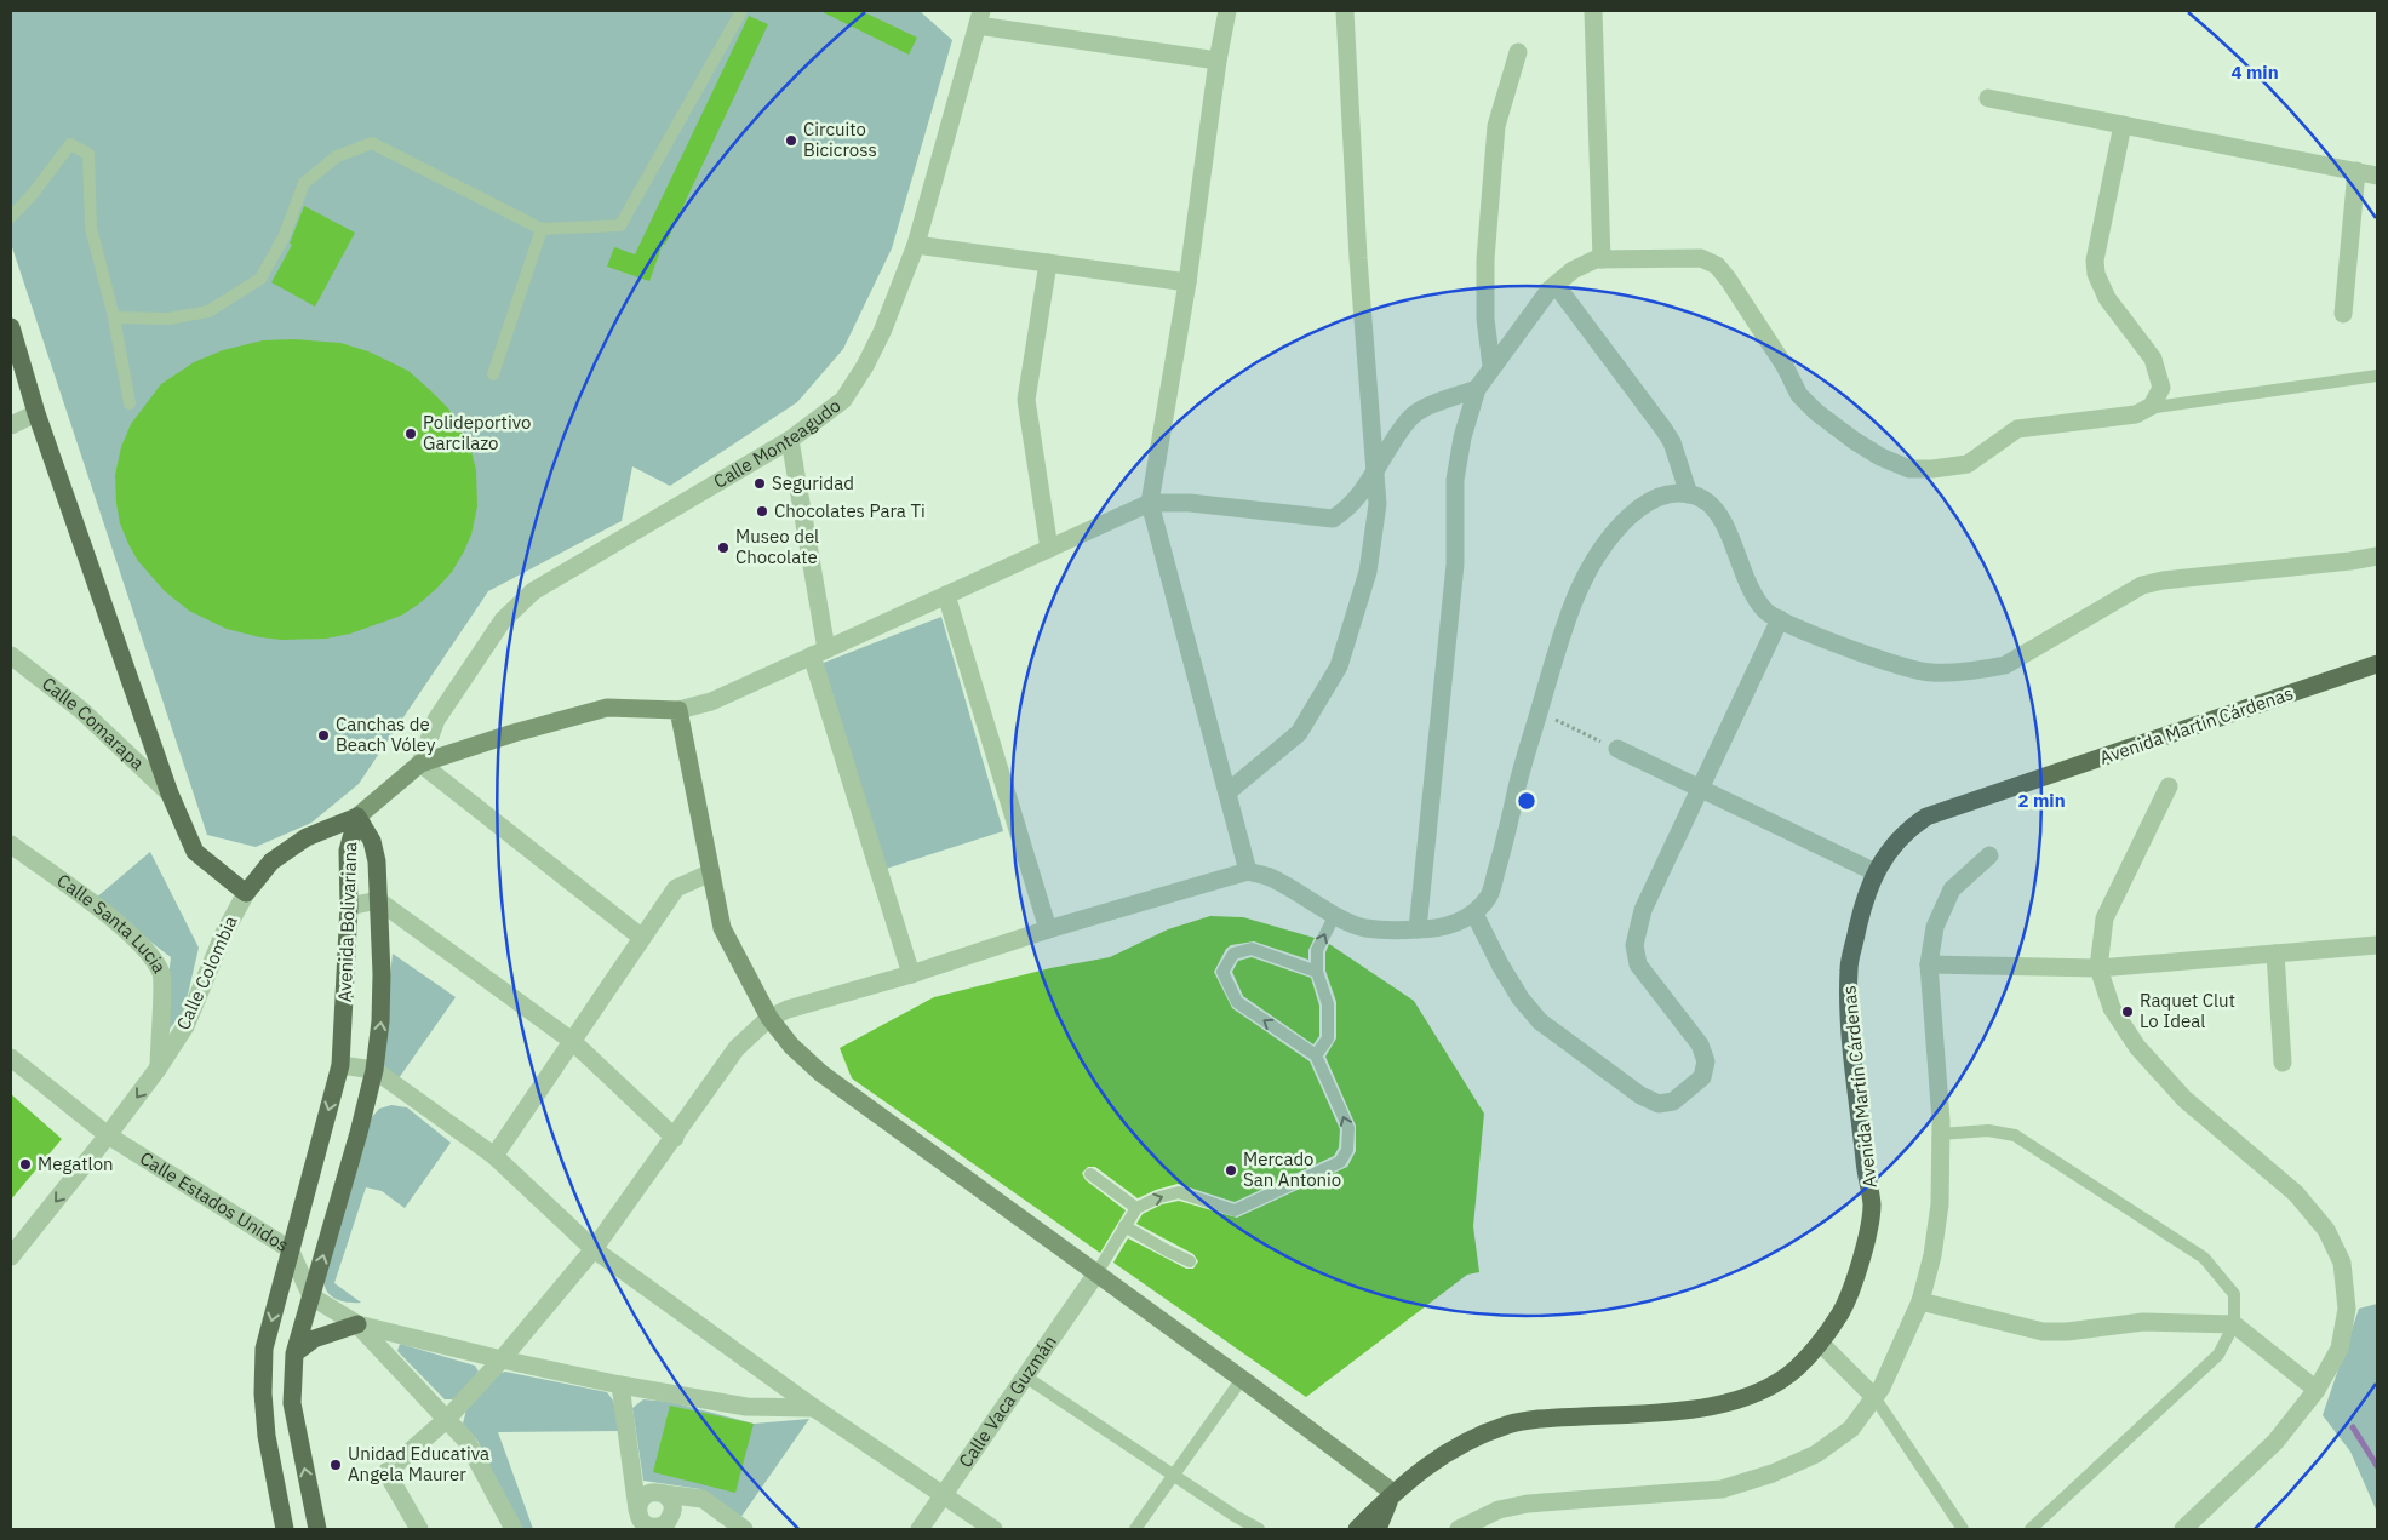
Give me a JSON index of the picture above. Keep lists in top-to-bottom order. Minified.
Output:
{"streets":{"main road":["Avenida Martín Cárdenas","Avenida Bolivariana","Calle Colombia"],"street":["Calle Monteagudo","Calle Comarapa","Calle Santa Lucia","Calle Estados Unidos","Calle Vaca Guzmán"]},"crossings":[["Calle Monteagudo","Calle Colombia"],["Avenida Bolivariana","Calle Colombia"],["Avenida Bolivariana","Calle Estados Unidos"],["Calle Santa Lucia","Calle Colombia"],["Calle Colombia","Calle Estados Unidos"]],"one_way":["Calle Colombia"],"places":["Circuito Bicicross","Polideportivo Garcilazo","Seguridad","Chocolates Para Ti","Museo del Chocolate","Canchas de Beach Vóley","Raquet Clut Lo Ideal","Megatlon","Mercado San Antonio","Unidad Educativa Angela Maurer"],"rings":["4 min","2 min"]}
